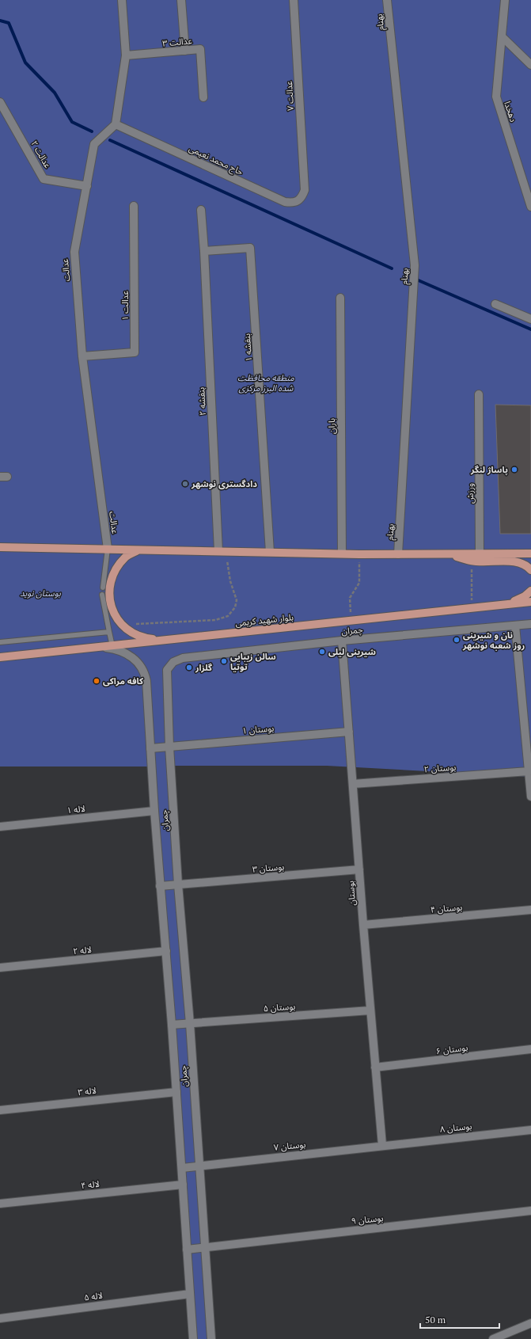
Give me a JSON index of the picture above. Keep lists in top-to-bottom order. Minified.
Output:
{"streets":{"main road":["بلوار شهید کریمی"],"street":["بهنام","عدالت ۳","۷ عدالت","دهخدا","عدالت ۲","حاج محمد نعیمی","عدالت","عدالت ۱","بنفشه ۱","بنفشه ۲","باران","ورزش","چمران","بوستان ۱","بوستان ۲","لاله ۱","بوستان ۳","بوستان","بوستان ۴","لاله ۲","بوستان ۵","بوستان ۶","لاله ۳","بوستان ۸","بوستان ۷","لاله ۴","بوستان ۹","لاله ۵"]},"crossings":[["۷ عدالت","حاج محمد نعیمی"],["عدالت ۲","عدالت"],["حاج محمد نعیمی","عدالت"],["عدالت","عدالت ۱"],["بنفشه ۱","بنفشه ۲"],["بلوار شهید کریمی","چمران"],["چمران","بوستان ۱"],["چمران","لاله ۱"],["چمران","بوستان ۳"],["چمران","بوستان"],["چمران","لاله ۲"],["چمران","بوستان ۵"],["چمران","لاله ۳"],["چمران","بوستان ۷"],["چمران","لاله ۴"],["چمران","بوستان ۹"],["چمران","لاله ۵"],["بوستان ۱","بوستان"],["بوستان ۲","بوستان"],["بوستان ۳","بوستان"],["بوستان","بوستان ۴"],["بوستان","بوستان ۵"],["بوستان","بوستان ۶"],["بوستان","بوستان ۸"],["بوستان","بوستان ۷"],["بوستان ۸","بوستان ۷"]],"parks":["منطقه محافظت شده البرز مرکزی","بوستان نوید"],"places":["پاساژ لنگر","دادگستری نوشهر","نان و شیرینی روز شعبه نوشهر","شیرینی لیلی","سالن زیبایی توتیا","گلزار","کافه مراکی"],"scale_bar":"50 m"}
